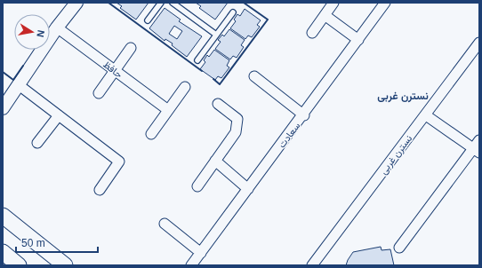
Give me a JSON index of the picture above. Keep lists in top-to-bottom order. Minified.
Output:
{"streets":{"street":["حافظ","سعادت","نسترن غربی"]},"districts":["نسترن غربی"],"scale_bar":"50 m","north":"right"}
